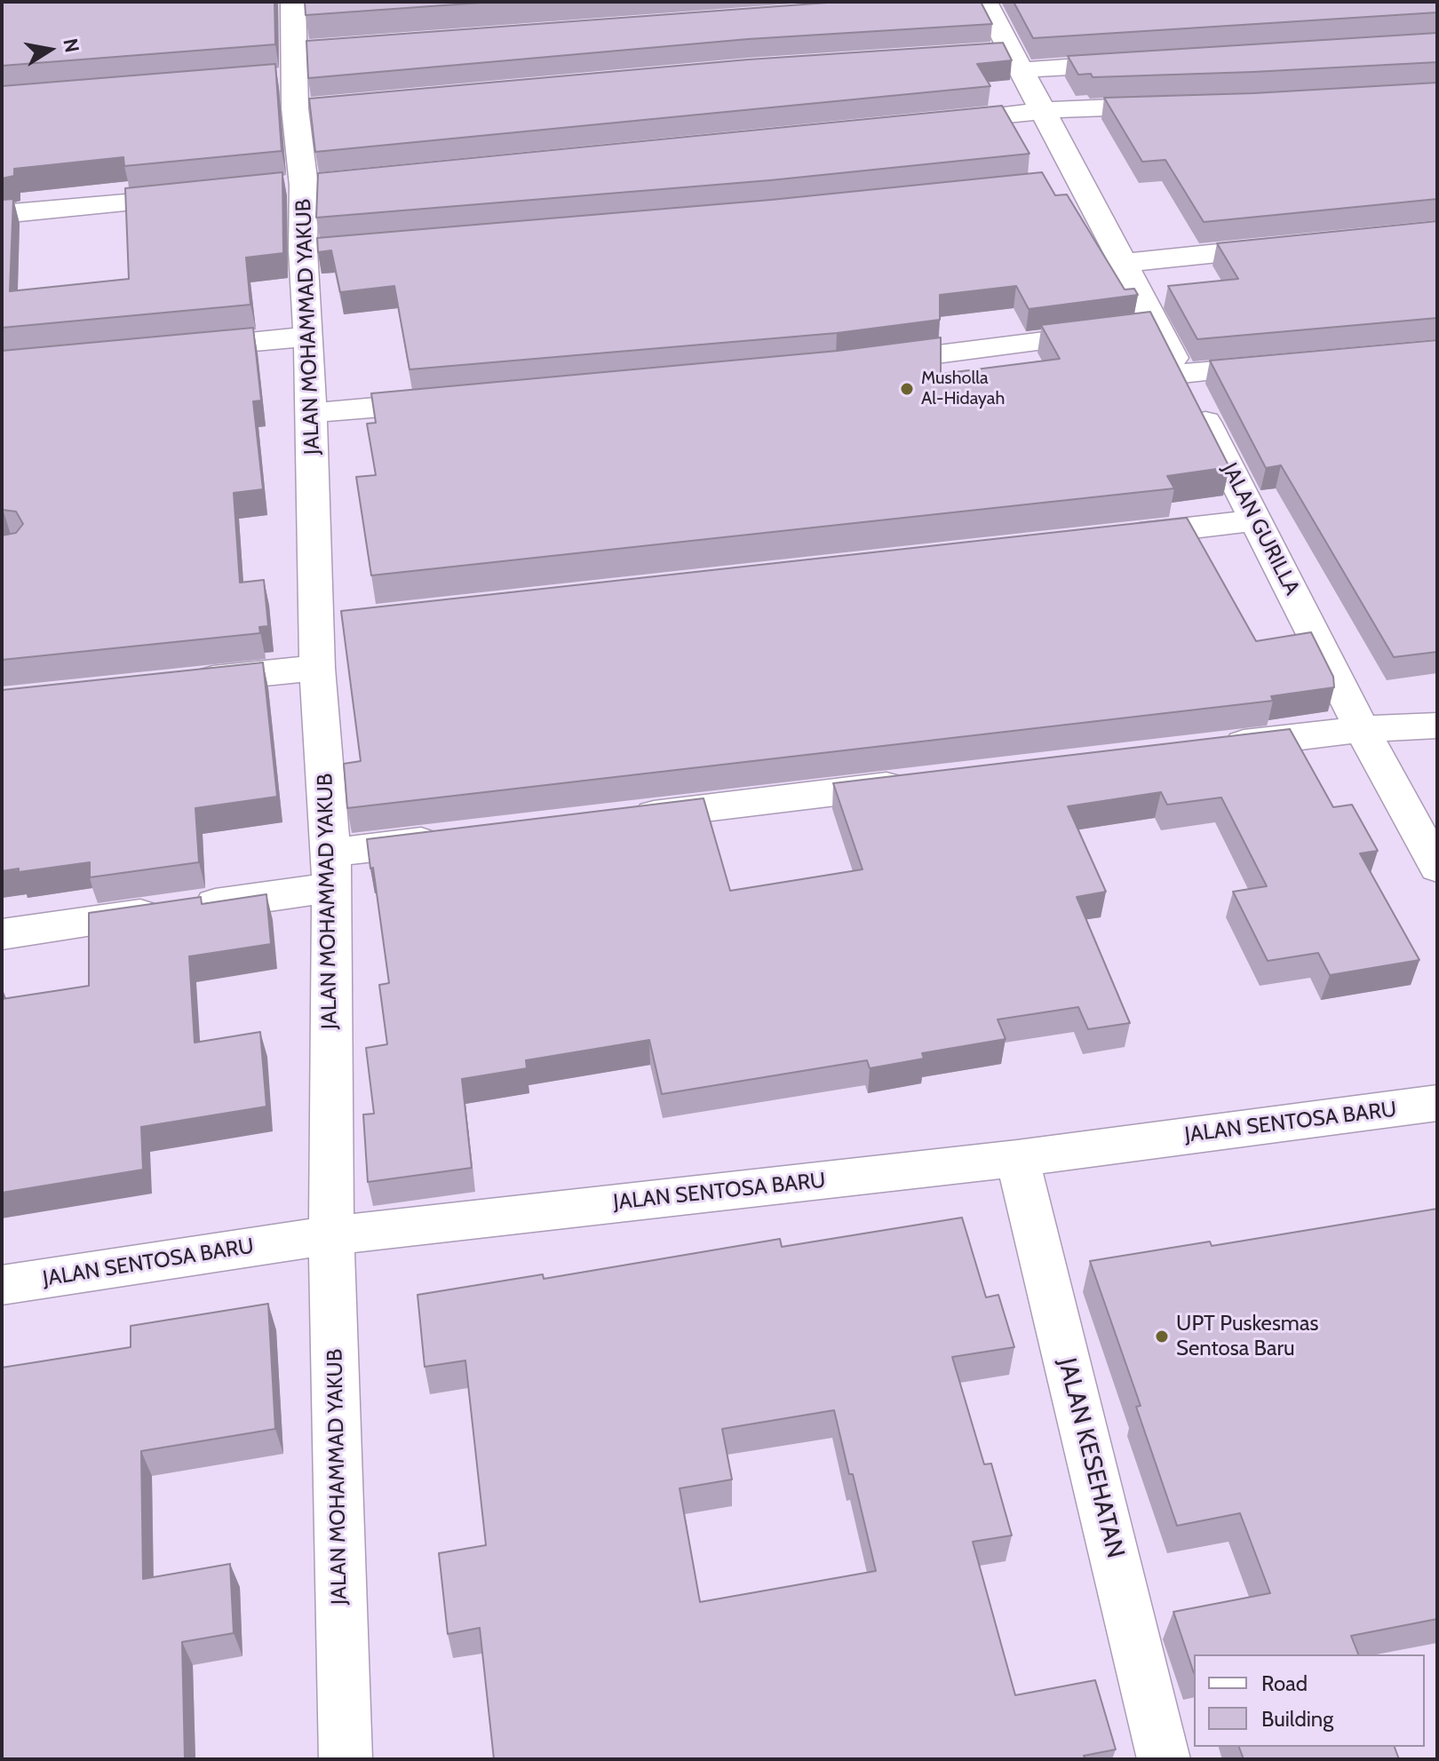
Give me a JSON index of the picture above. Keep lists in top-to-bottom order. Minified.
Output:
{"streets":{"street":["JALAN MOHAMMAD YAKUB","JALAN GURILLA","JALAN SENTOSA BARU","JALAN KESEHATAN"]},"crossings":[["JALAN MOHAMMAD YAKUB","JALAN SENTOSA BARU"],["JALAN SENTOSA BARU","JALAN KESEHATAN"]],"places":["Musholla Al-Hidayah","UPT Puskesmas Sentosa Baru"],"legend":["Road","Building"],"north":"right"}
